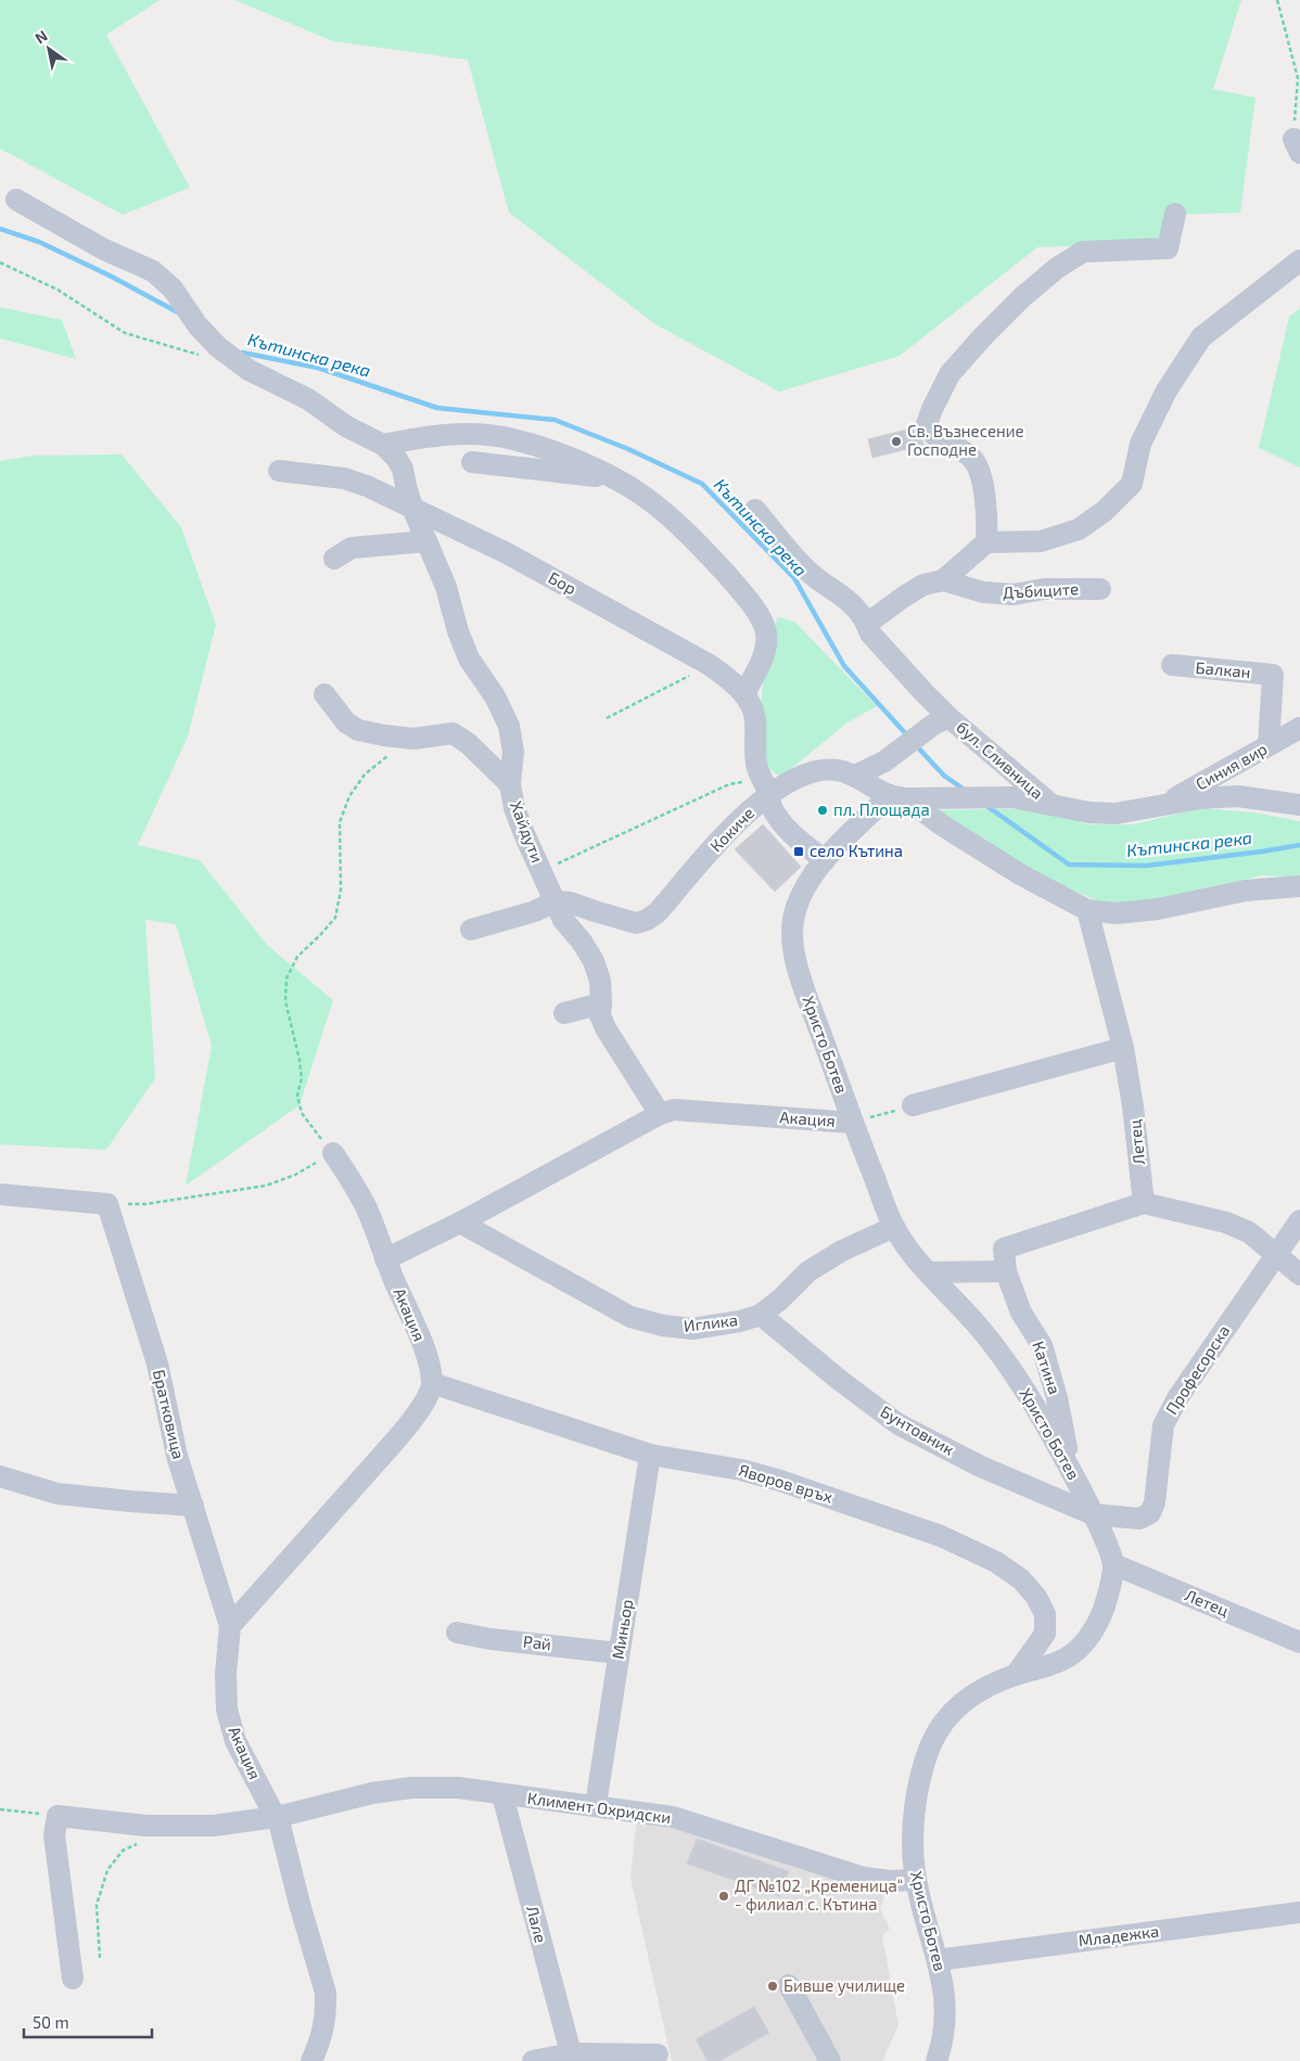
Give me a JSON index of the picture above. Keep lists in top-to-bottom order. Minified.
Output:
{"streets":{"street":["Бор","Дъбиците","Балкан","бул. Сливница","Синия вир","Кокиче","Хайдути","Христо Ботев","Акация","Летец","Иглика","Катина","Професорска","Братковица","Бунтовник","Яворов връх","Миньор","Рай","Климент Охридски","Лале","Младежка"]},"crossings":[["Бор","Кокиче"],["Бор","Хайдути"],["Бор","Христо Ботев"],["Балкан","Синия вир"],["бул. Сливница","Синия вир"],["Кокиче","Хайдути"],["Хайдути","Акация"],["Христо Ботев","Акация"],["Христо Ботев","Летец"],["Христо Ботев","Иглика"],["Христо Ботев","Катина"],["Христо Ботев","Професорска"],["Христо Ботев","Бунтовник"],["Христо Ботев","Яворов връх"],["Христо Ботев","Климент Охридски"],["Христо Ботев","Младежка"],["Акация","Иглика"],["Акация","Братковица"],["Акация","Яворов връх"],["Акация","Климент Охридски"],["Летец","Катина"],["Иглика","Бунтовник"],["Професорска","Бунтовник"],["Яворов връх","Миньор"],["Миньор","Рай"],["Миньор","Климент Охридски"],["Климент Охридски","Лале"]],"water":["Кътинска река"],"places":{"other":["Св. Възнесение Господне","пл. Площада","ДГ №102 „Кременица“ - филиал с. Кътина","Бивше училище"],"transit":["село Кътина"]},"scale_bar":"50 m","north":"top left"}
